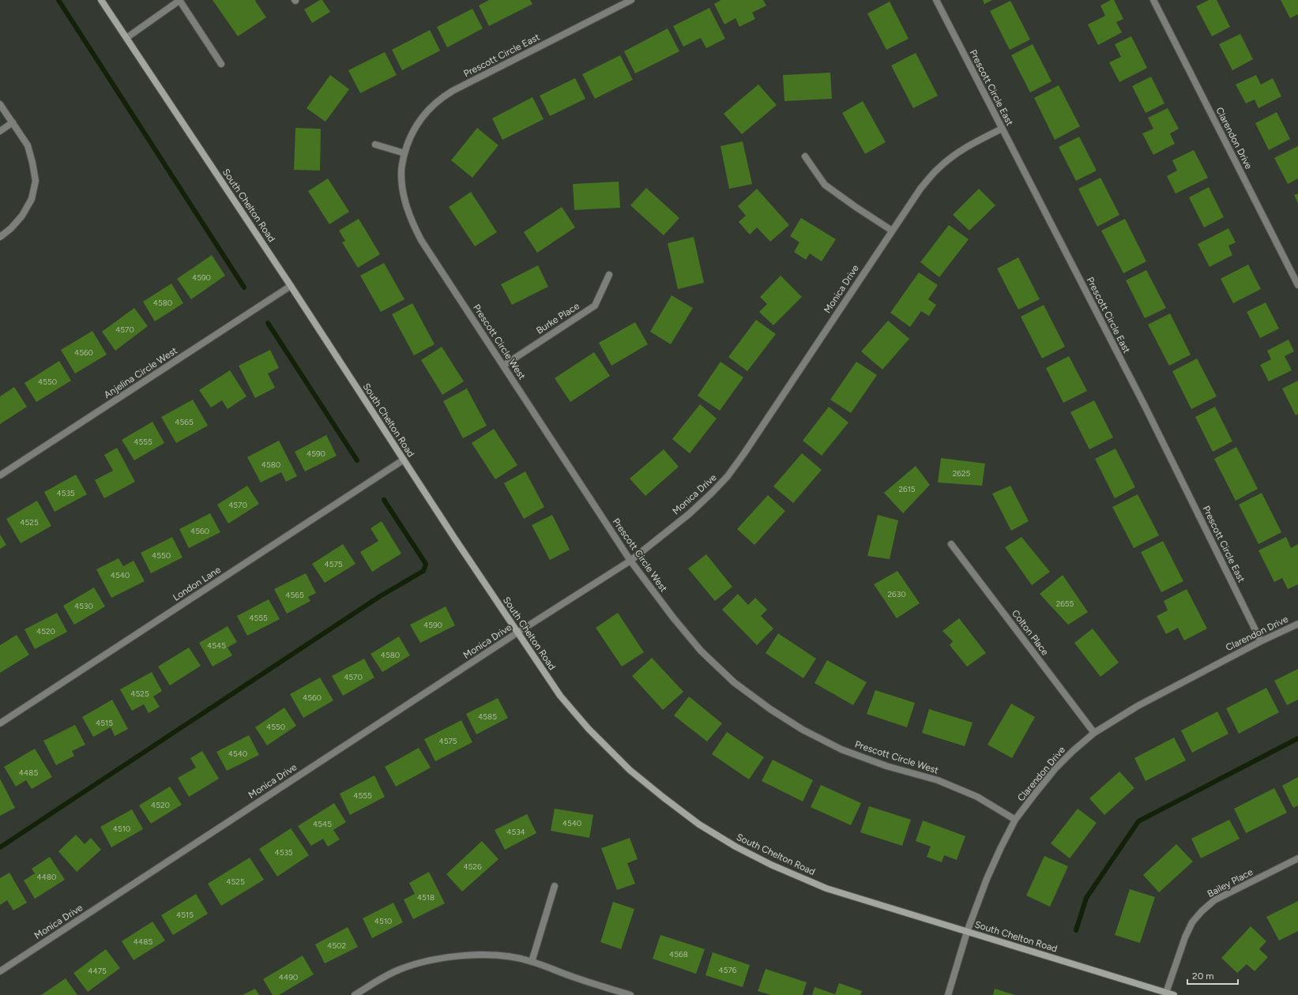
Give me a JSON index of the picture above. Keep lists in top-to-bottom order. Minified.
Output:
{"streets":{"main road":["South Chelton Road"],"street":["Prescott Circle East","Clarendon Drive","Monica Drive","Burke Place","Prescott Circle West","Anjelina Circle West","London Lane","Colton Place","Bailey Place"]},"crossings":[["Prescott Circle East","Clarendon Drive"],["Prescott Circle East","Monica Drive"],["Prescott Circle East","Prescott Circle West"],["Clarendon Drive","South Chelton Road"],["Clarendon Drive","Prescott Circle West"],["Clarendon Drive","Colton Place"],["South Chelton Road","Monica Drive"],["South Chelton Road","Anjelina Circle West"],["South Chelton Road","London Lane"],["South Chelton Road","Bailey Place"],["Monica Drive","Prescott Circle West"],["Burke Place","Prescott Circle West"]],"house_numbers":["4590","4580","4570","4560","4550","4565","4555","4590","4580","2625","2615","4535","4570","4525","4560","4550","4575","4540","2630","4565","2655","4530","4555","4590","4520","4545","4580","4570","4525","4560","4585","4515","4550","4575","4540","4485","4555","4520","4540","4545","4510","4534","4535","4526","4480","4525","4518","4515","4510","4485","4502","4568","4576","4475","4490"],"scale_bar":"20 m"}
